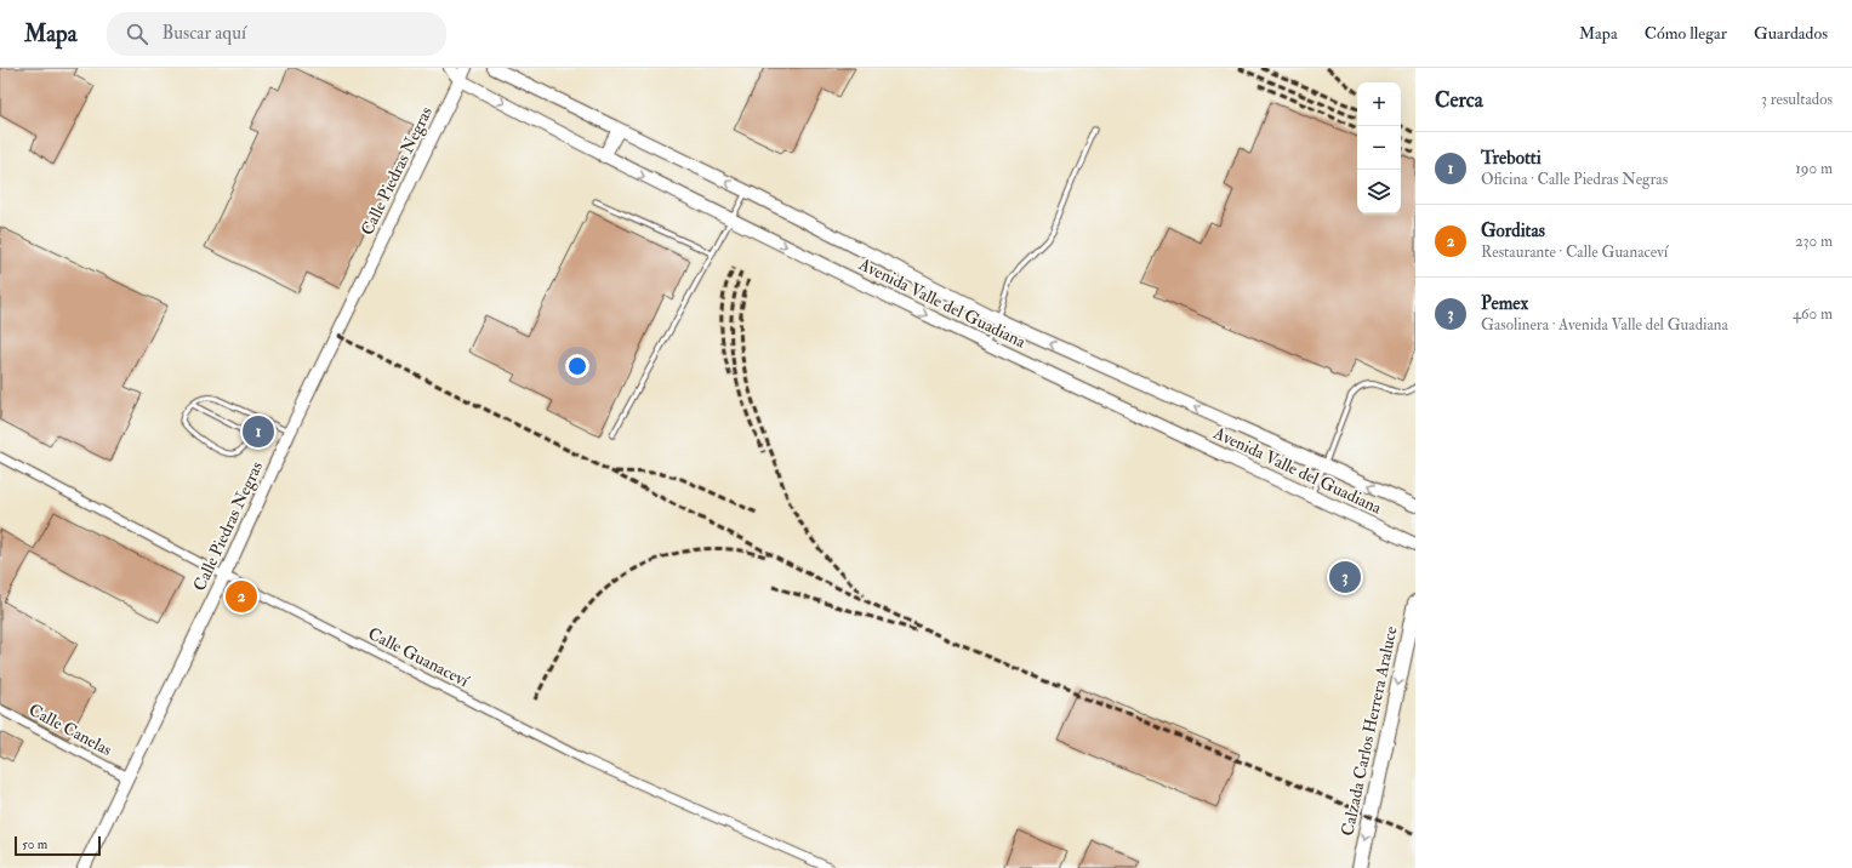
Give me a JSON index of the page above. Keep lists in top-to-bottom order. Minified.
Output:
{"streets":{"main road":["Calle Piedras Negras","Avenida Valle del Guadiana","Calzada Carlos Herrera Araluce"],"street":["Calle Guanaceví","Calle Canelas"]},"crossings":[["Calle Piedras Negras","Avenida Valle del Guadiana"],["Calle Piedras Negras","Calle Guanaceví"],["Calle Piedras Negras","Calle Canelas"]],"one_way":["Calzada Carlos Herrera Araluce"],"scale_bar":"50 m","page":{"header":"Mapa","search":"Buscar aquí","nav":["Mapa","Cómo llegar","Guardados"],"heading":["Cerca","3 resultados"],"map_buttons":["+","−"],"list":[{"mark":"1","name":"Trebotti","note":"Oficina · Calle Piedras Negras","value":"190 m"},{"mark":"2","name":"Gorditas","note":"Restaurante · Calle Guanaceví","value":"230 m"},{"mark":"3","name":"Pemex","note":"Gasolinera · Avenida Valle del Guadiana","value":"460 m"}],"pins":["1","3","2"],"scale":"50 m"}}
